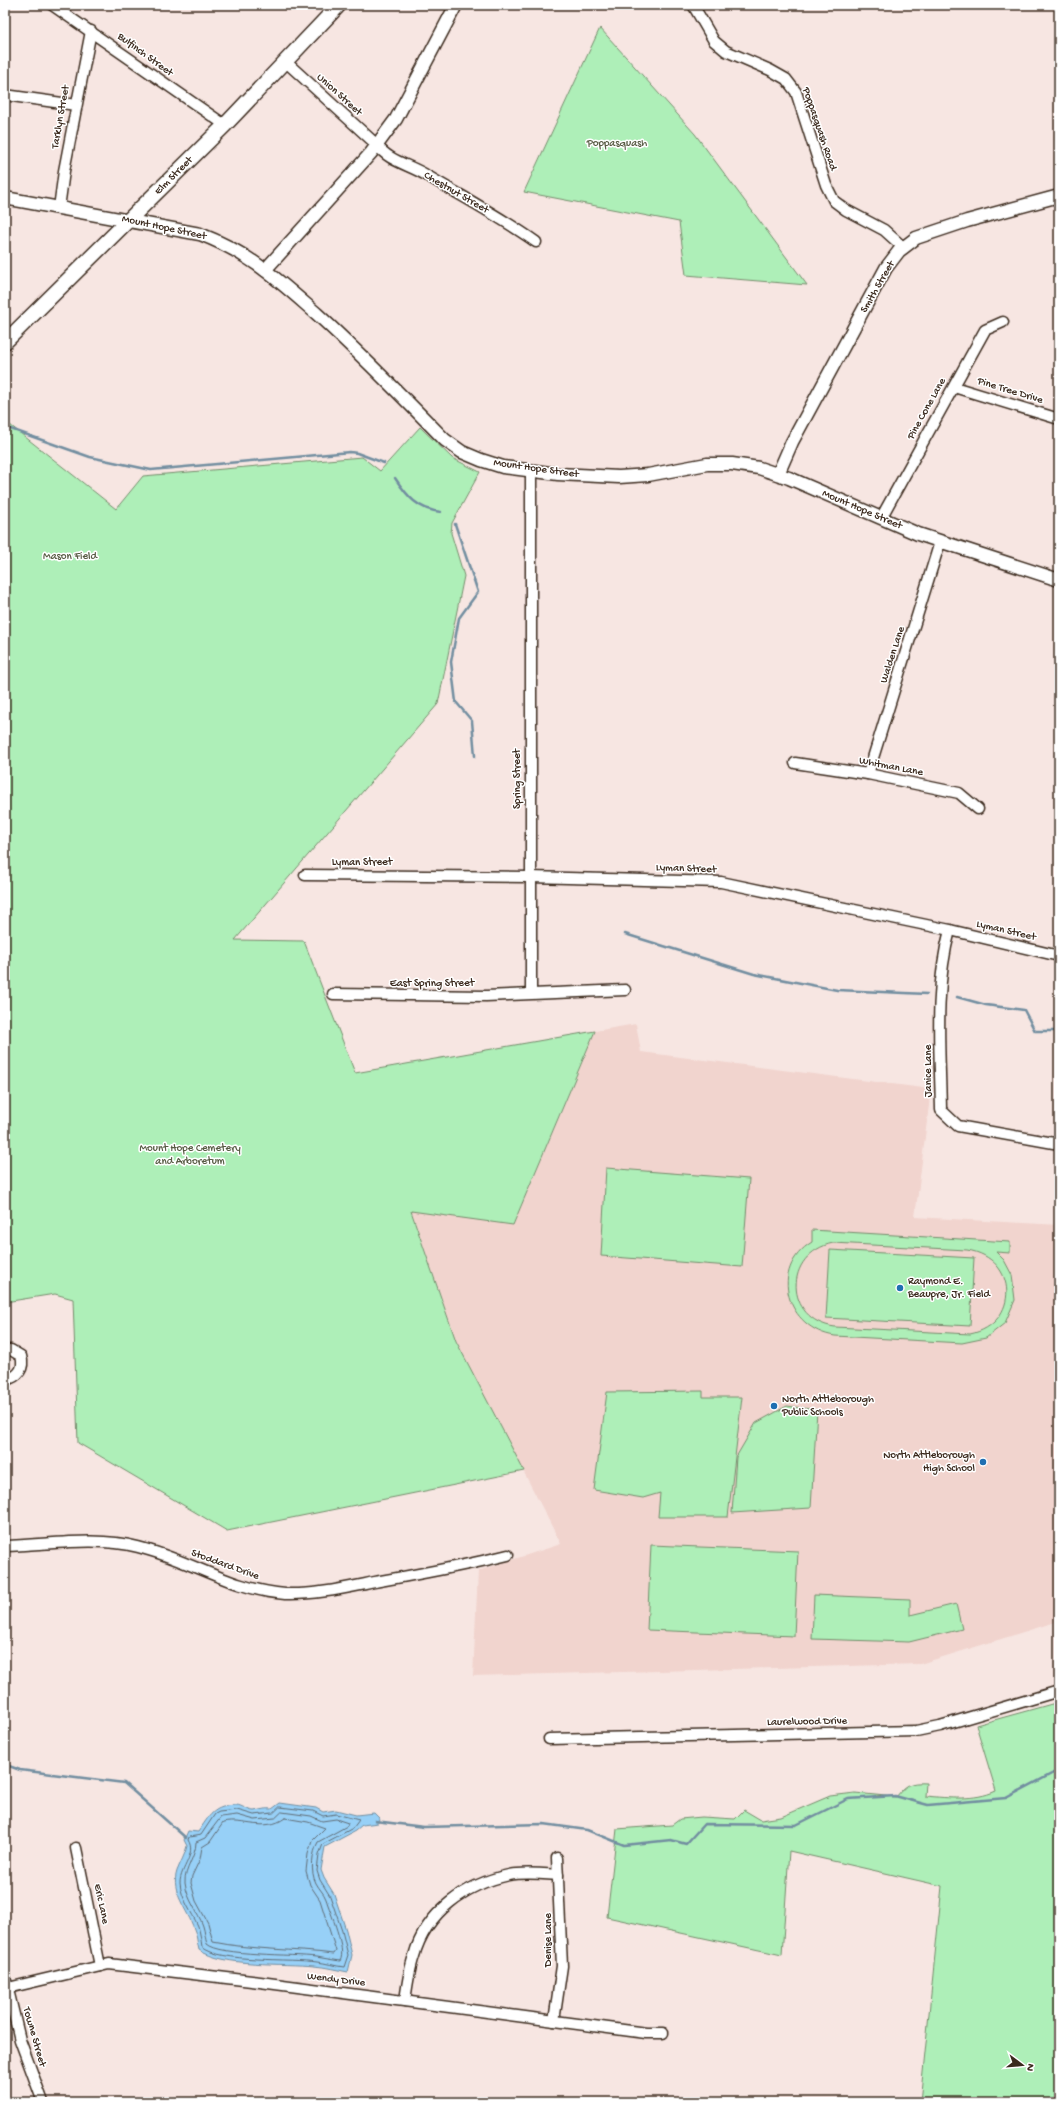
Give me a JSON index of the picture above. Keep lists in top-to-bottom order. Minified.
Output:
{"streets":{"main road":["Elm Street"],"street":["Bulfinch Street","Union Street","Tarklyn Street","Poppasquash Road","Chestnut Street","Mount Hope Street","Smith Street","Pine Tree Drive","Pine Cone Lane","Walden Lane","Whitman Lane","Spring Street","Lyman Street","East Spring Street","Janice Lane","Stoddard Drive","Laurelwood Drive","Eric Lane","Denise Lane","Wendy Drive","Towne Street"]},"crossings":[["Bulfinch Street","Tarklyn Street"],["Bulfinch Street","Elm Street"],["Union Street","Elm Street"],["Union Street","Chestnut Street"],["Tarklyn Street","Mount Hope Street"],["Poppasquash Road","Smith Street"],["Elm Street","Mount Hope Street"],["Mount Hope Street","Smith Street"],["Mount Hope Street","Pine Cone Lane"],["Mount Hope Street","Walden Lane"],["Mount Hope Street","Spring Street"],["Pine Tree Drive","Pine Cone Lane"],["Walden Lane","Whitman Lane"],["Spring Street","Lyman Street"],["Spring Street","East Spring Street"],["Lyman Street","Janice Lane"],["Eric Lane","Wendy Drive"],["Denise Lane","Wendy Drive"],["Wendy Drive","Towne Street"]],"parks":["Poppasquash","Mason Field","Mount Hope Cemetery and Arboretum"],"places":["Raymond E. Beaupre, Jr. Field","North Attleborough Public Schools","North Attleborough High School"],"north":"right"}
